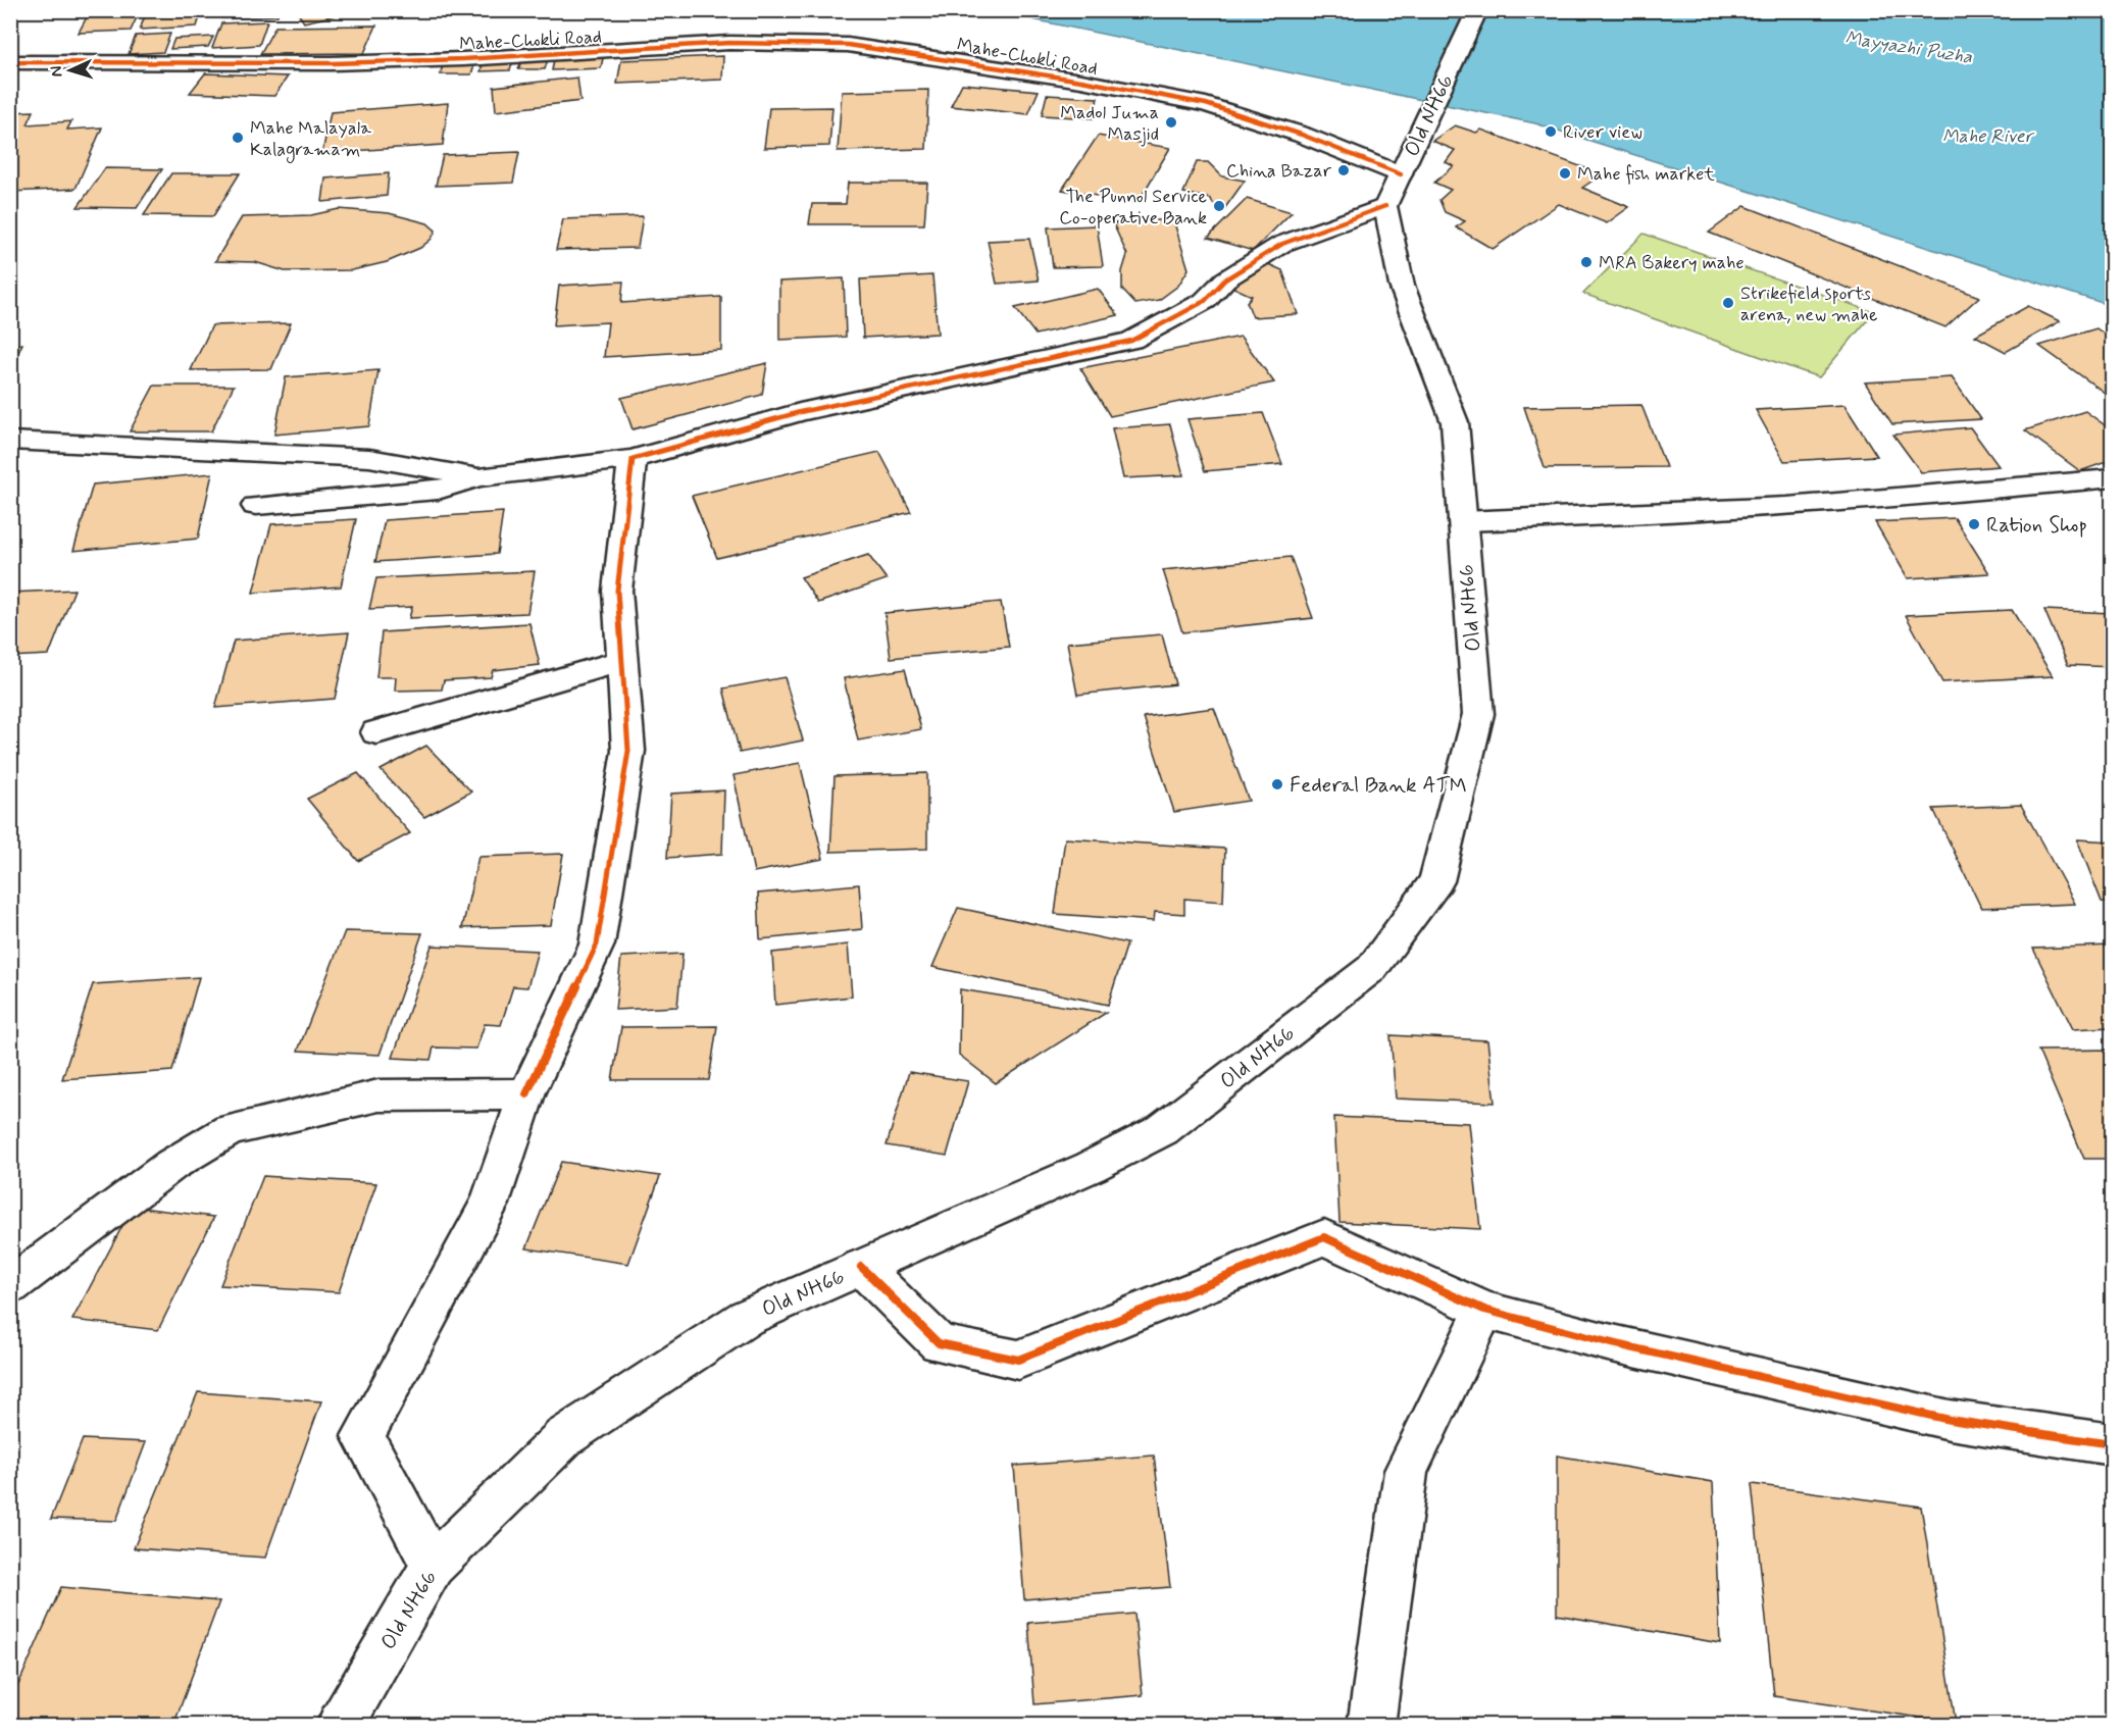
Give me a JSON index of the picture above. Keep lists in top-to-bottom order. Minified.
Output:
{"streets":{"street":["Mahe-Chokli Road","Old NH66"]},"crossings":[["Mahe-Chokli Road","Old NH66"]],"water":["Mayyazhi Puzha","Mahe River"],"places":["Madol Juma Masjid","River view","Mahe Malayala Kalagramam","China Bazar","Mahe fish market","The Punnol Service Co-operative Bank","MRA Bakery mahe","Strikefield sports arena, new mahe","Ration Shop","Federal Bank ATM"],"north":"left"}
